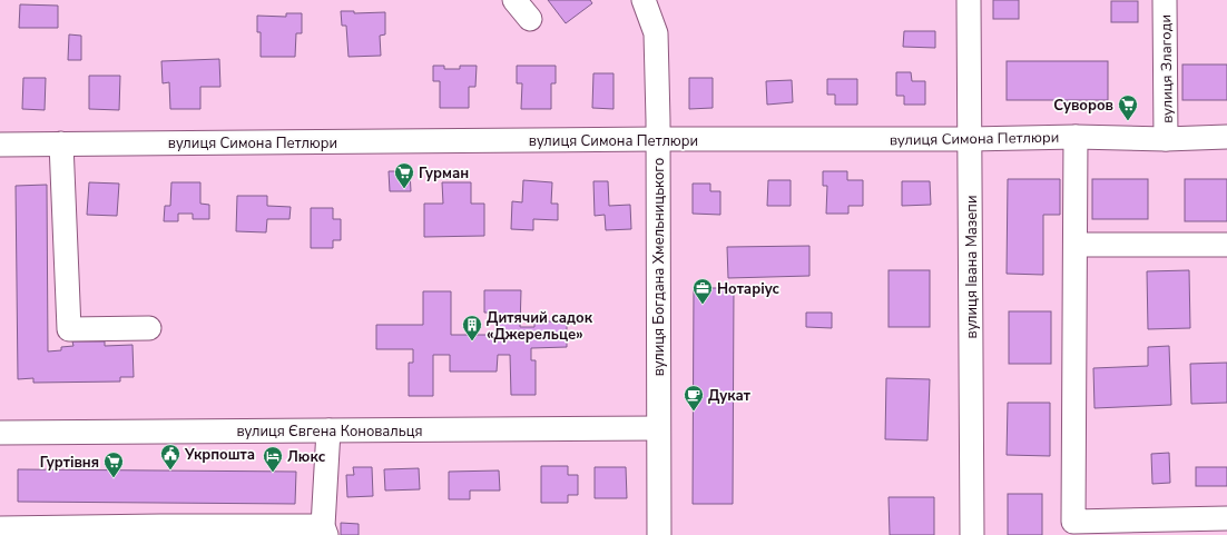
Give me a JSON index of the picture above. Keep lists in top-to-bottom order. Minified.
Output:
{"streets":{"street":["вулиця Злагоди","вулиця Симона Петлюри","вулиця Богдана Хмельницького","вулиця Івана Мазепи","вулиця Євгена Коновальця"]},"crossings":[["вулиця Злагоди","вулиця Симона Петлюри"],["вулиця Симона Петлюри","вулиця Богдана Хмельницького"],["вулиця Симона Петлюри","вулиця Івана Мазепи"],["вулиця Богдана Хмельницького","вулиця Євгена Коновальця"]],"places":{"supermarket":["Суворов","Гурман","Гуртівня"],"office":["Нотаріус"],"building":["Дитячий садок «Джерельце»"],"cafe":["Дукат"],"public building":["Укрпошта"],"hotel":["Люкс"]}}
